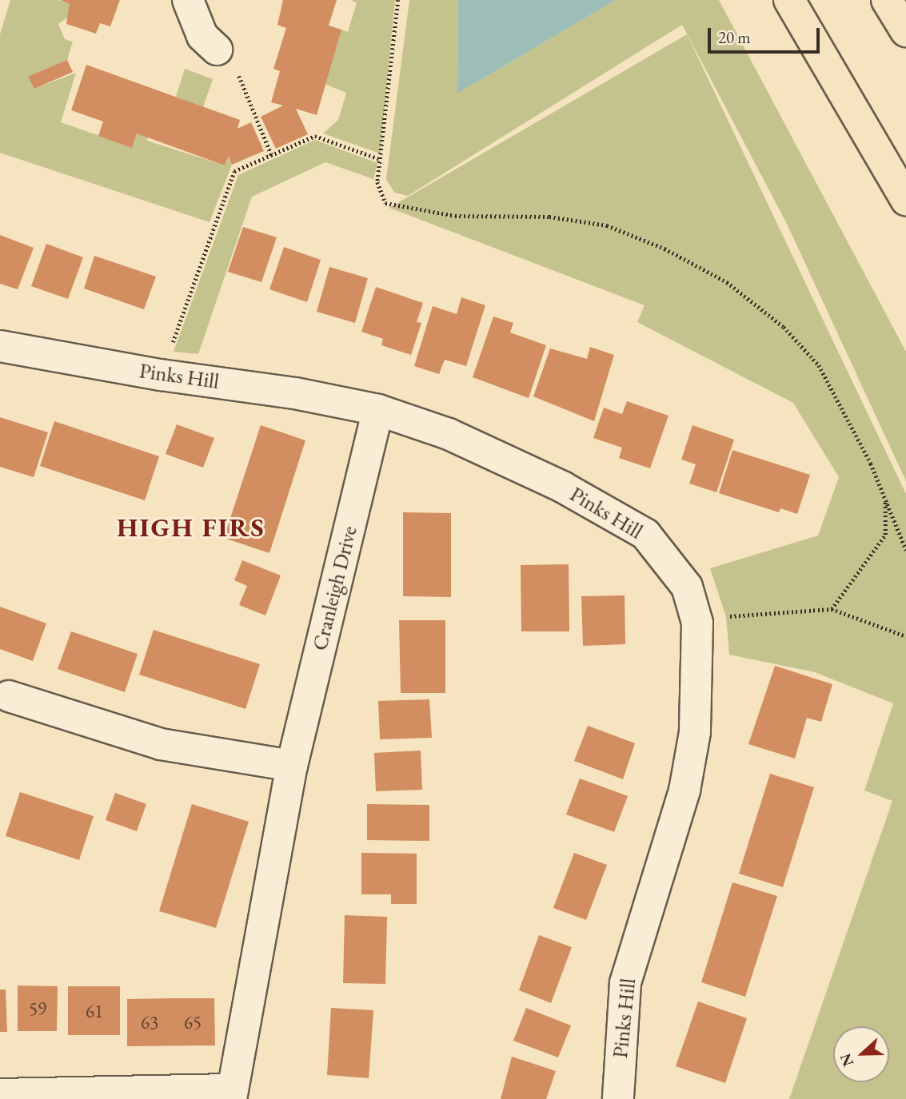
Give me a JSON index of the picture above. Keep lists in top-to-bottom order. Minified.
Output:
{"streets":{"street":["Pinks Hill","Cranleigh Drive"]},"crossings":[["Pinks Hill","Cranleigh Drive"]],"districts":["HIGH FIRS"],"house_numbers":["59","61","63","65"],"scale_bar":"20 m","north":"left"}
